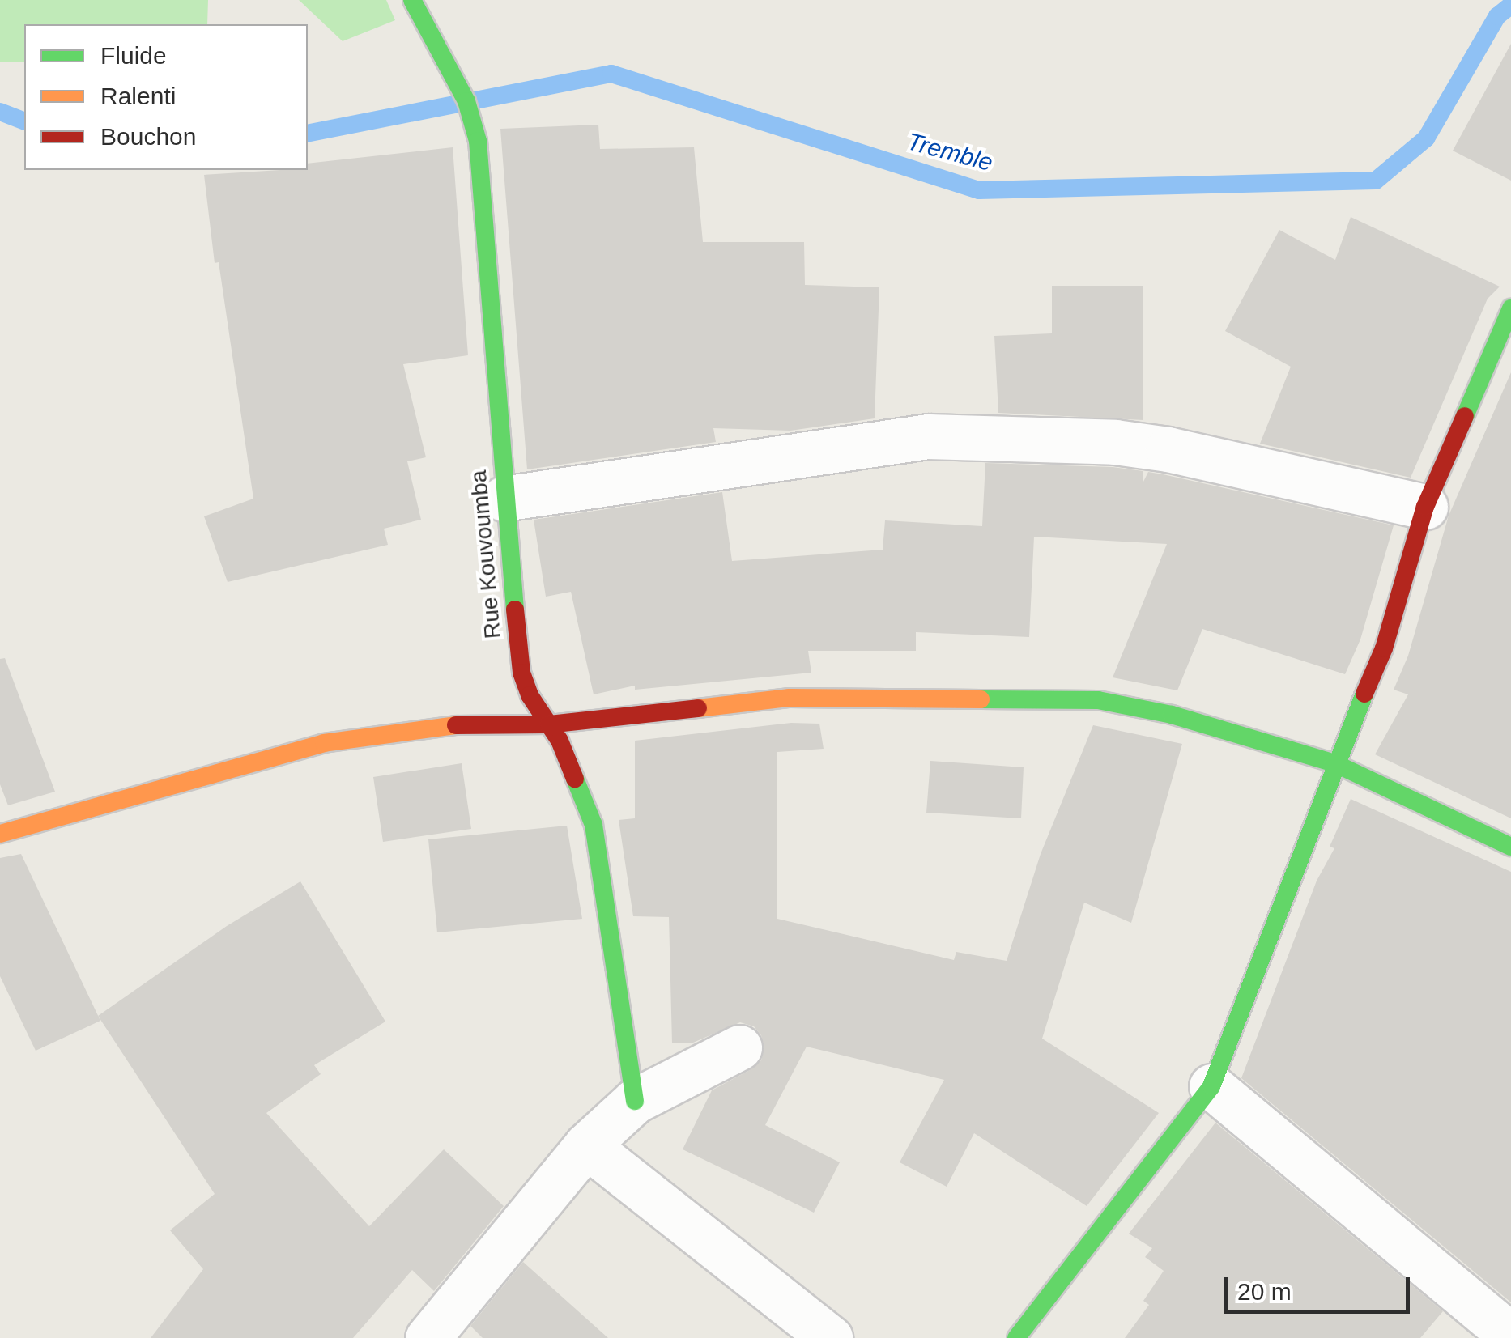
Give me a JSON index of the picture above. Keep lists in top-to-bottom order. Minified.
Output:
{"streets":{"street":["Rue Kouvoumba"]},"water":["Tremble"],"legend":["Fluide","Ralenti","Bouchon"],"scale_bar":"20 m"}
